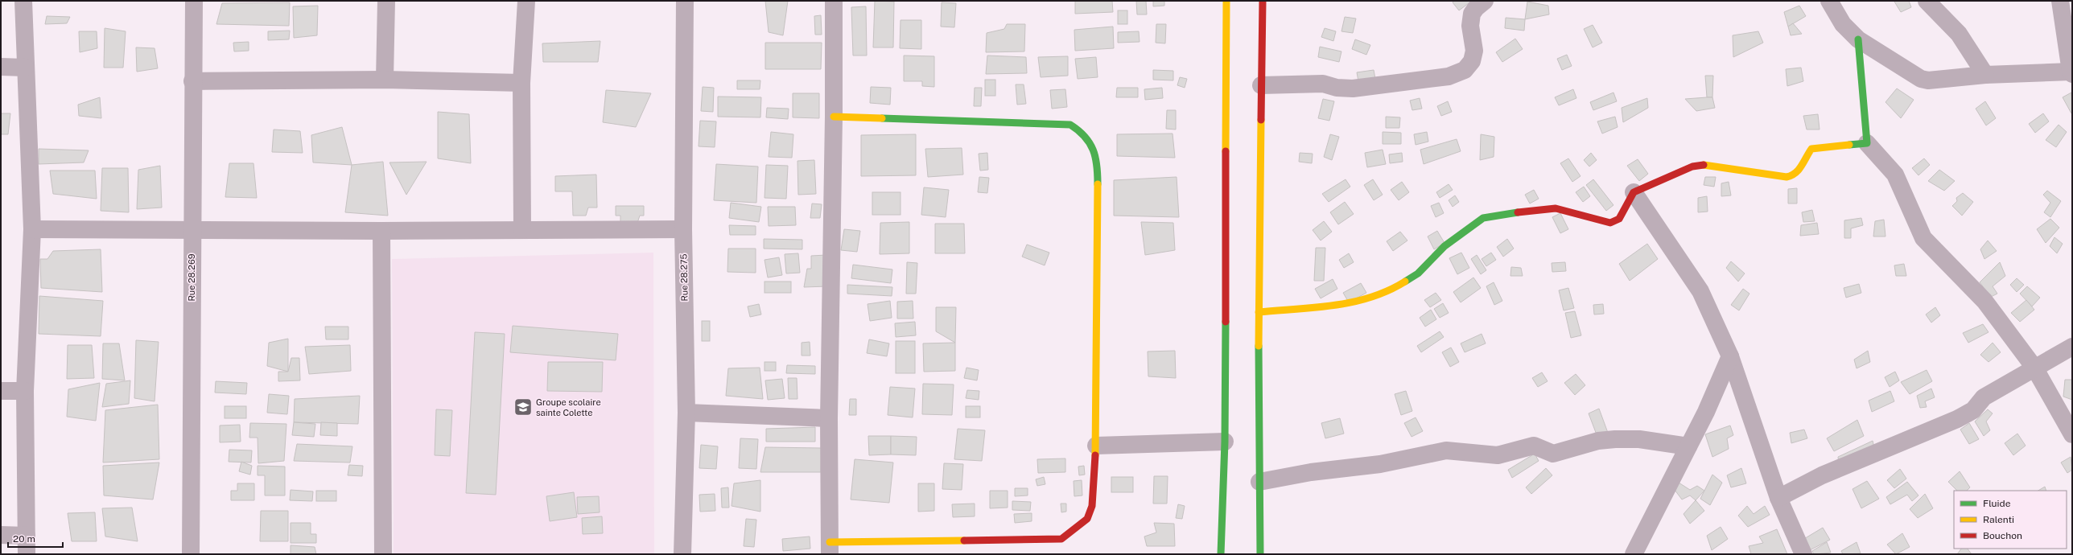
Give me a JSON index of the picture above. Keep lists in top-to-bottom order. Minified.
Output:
{"streets":{"street":["Rue 28.269","Rue 28.275"]},"places":{"school or university":["Groupe scolaire sainte Colette"]},"legend":["Fluide","Ralenti","Bouchon"],"scale_bar":"20 m"}
